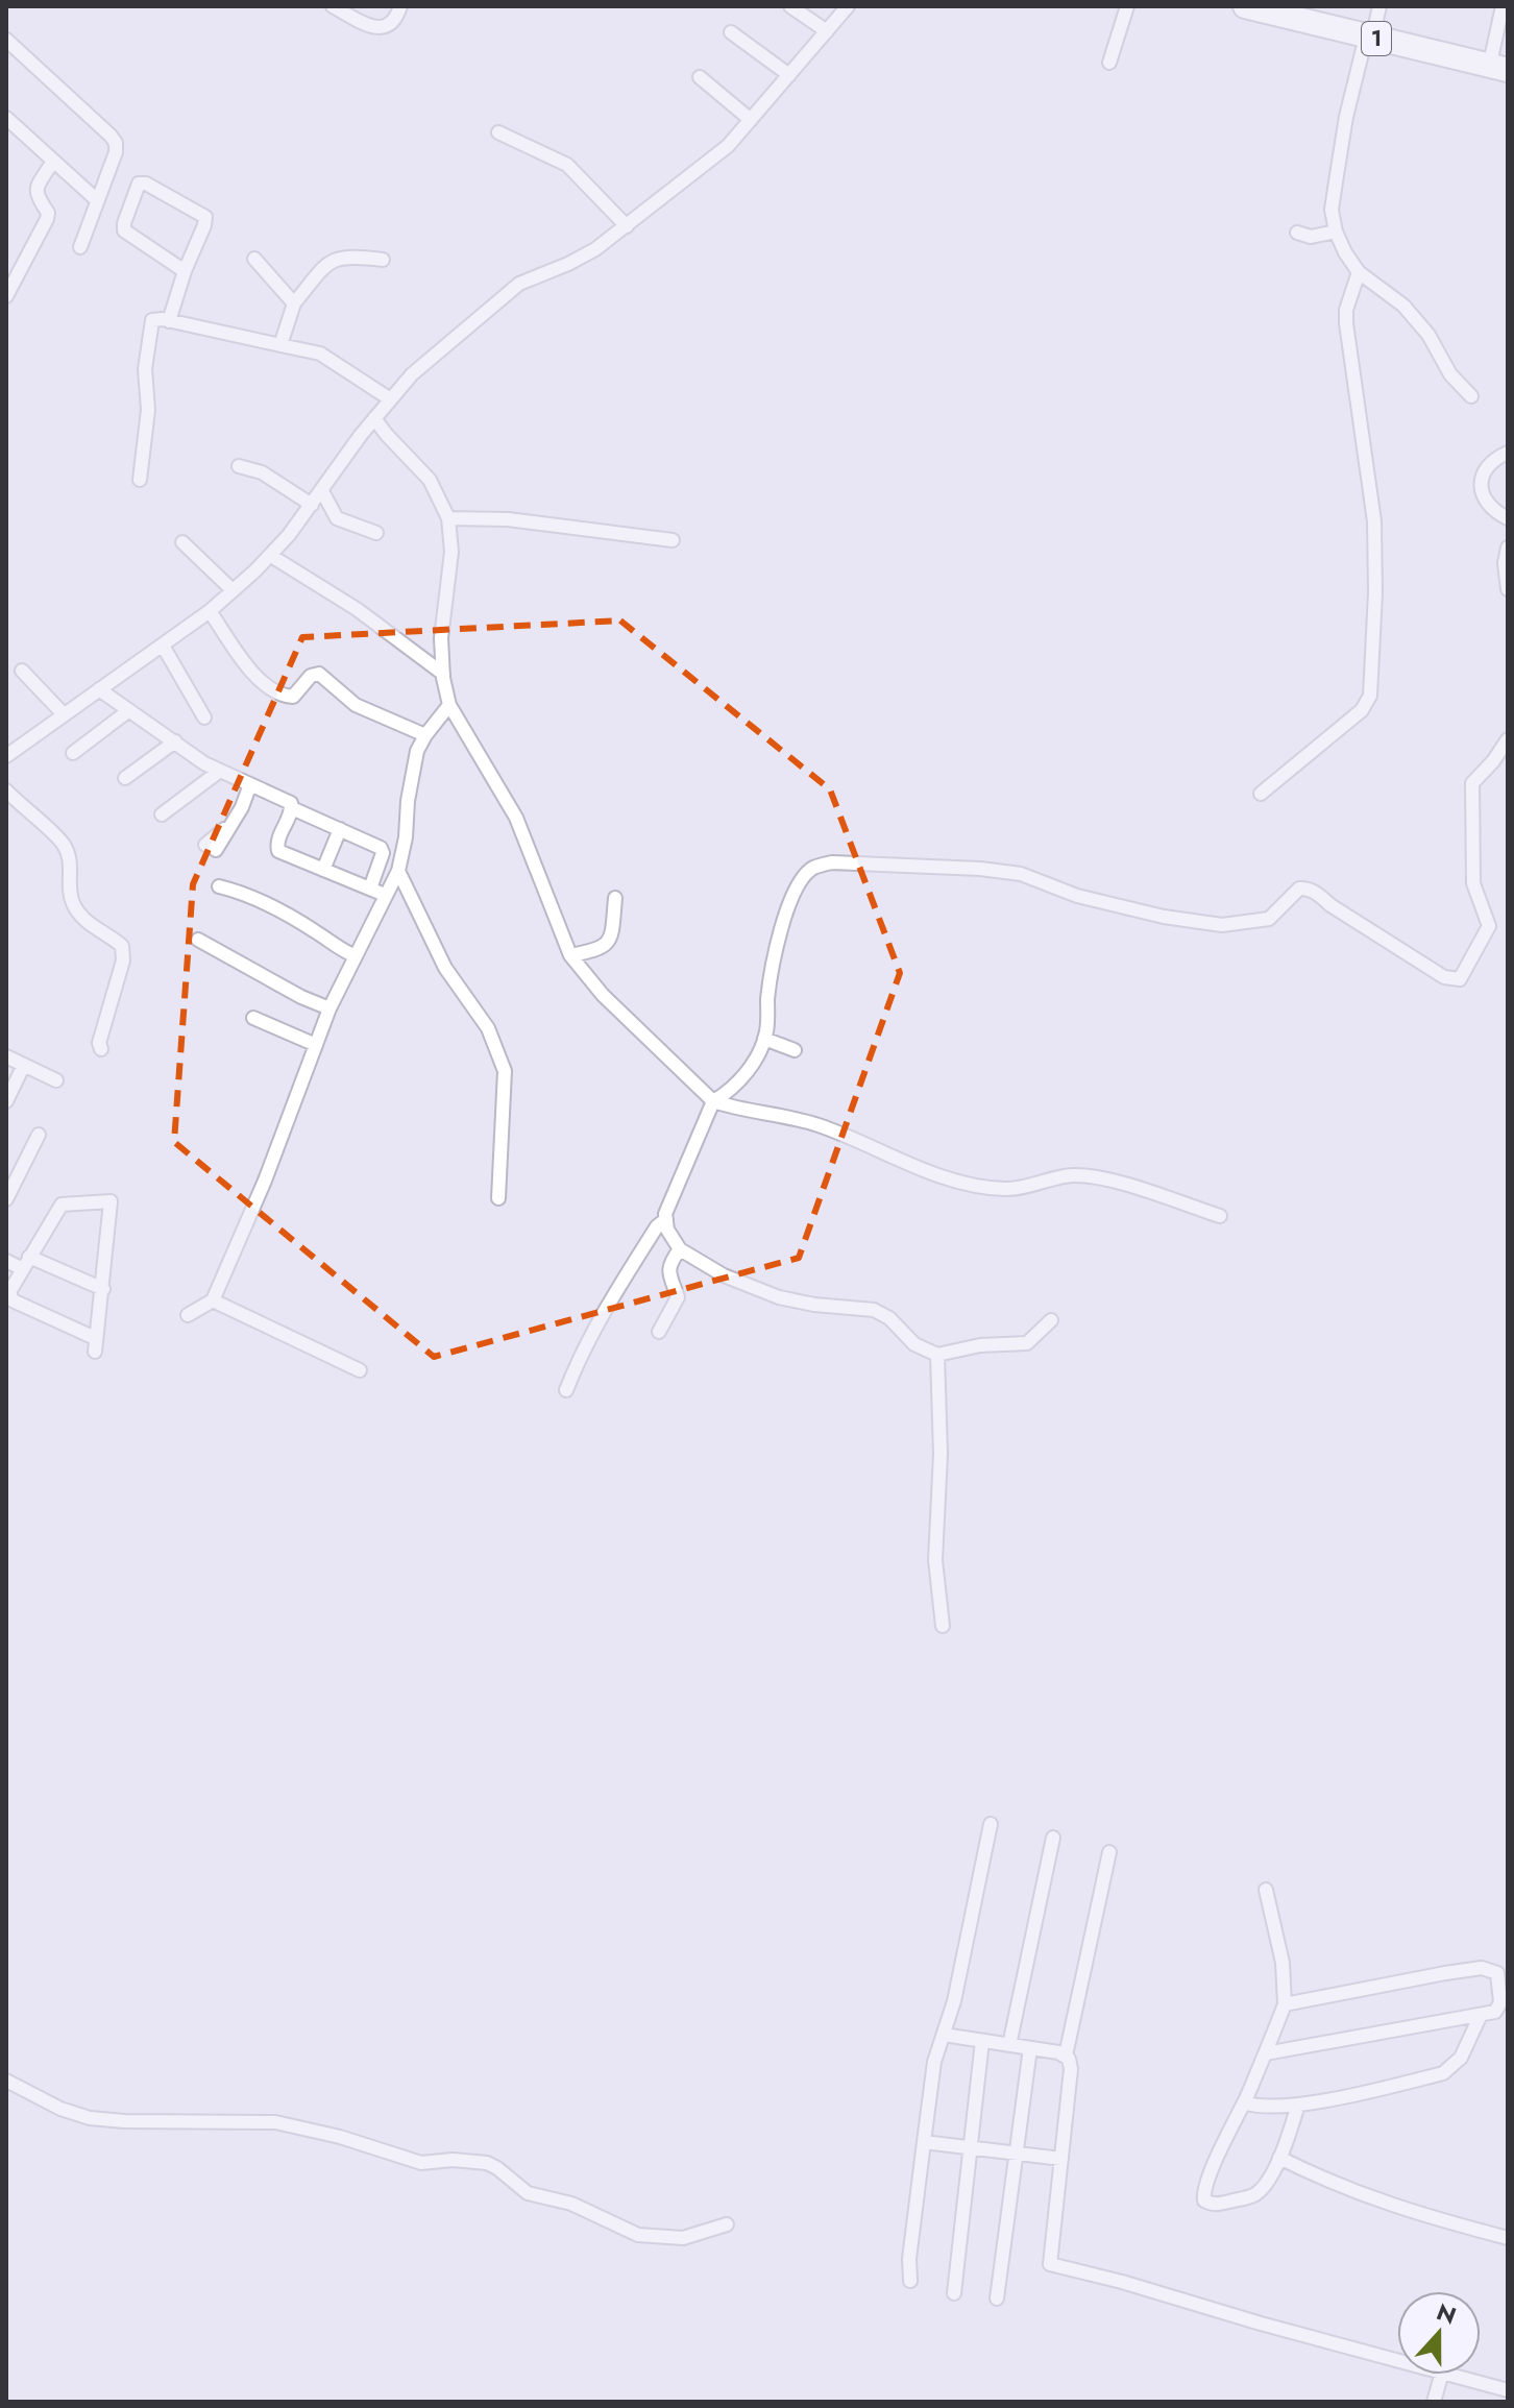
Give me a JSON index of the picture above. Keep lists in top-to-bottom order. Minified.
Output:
{"streets":{"highway":["1"]},"north":"top"}
